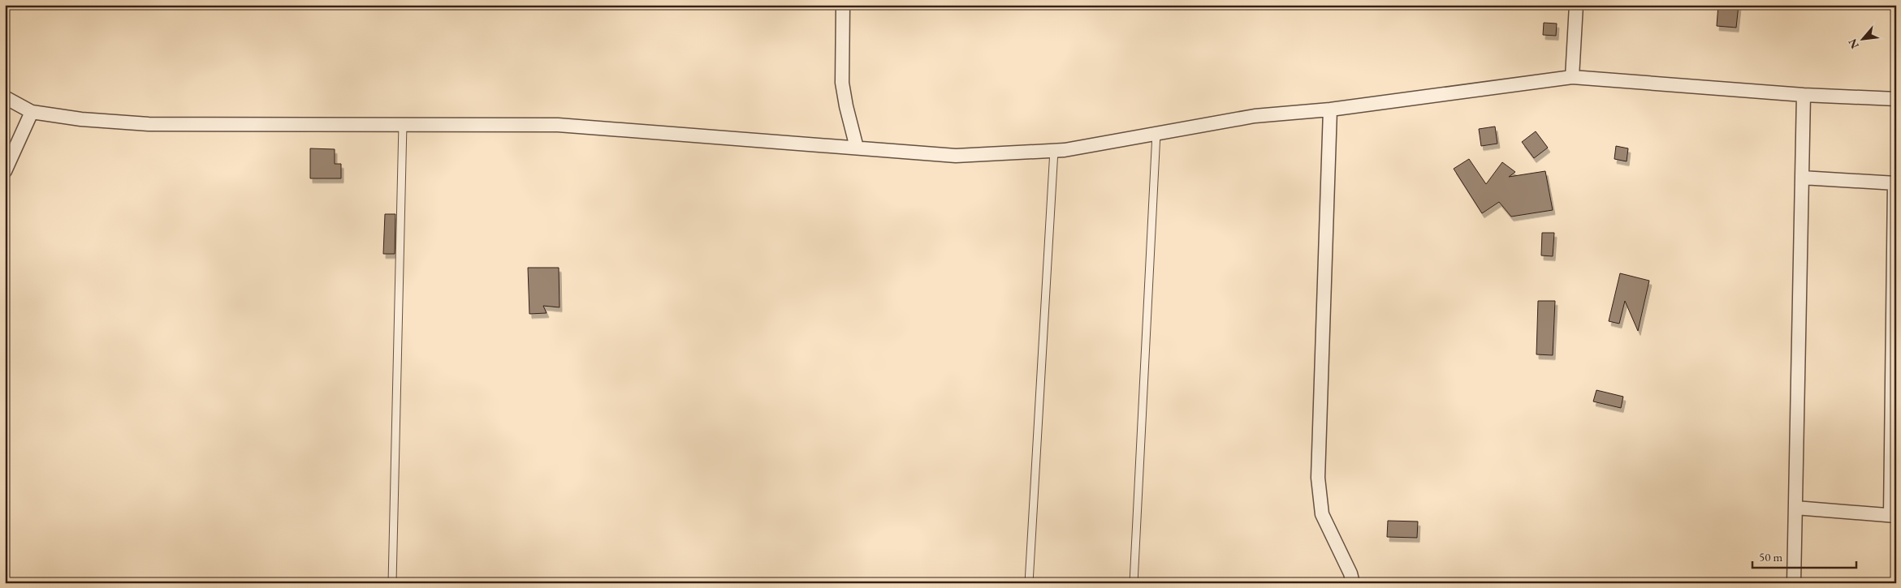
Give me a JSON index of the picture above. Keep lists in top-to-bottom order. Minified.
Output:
{"scale_bar":"50 m","north":"bottom left"}
